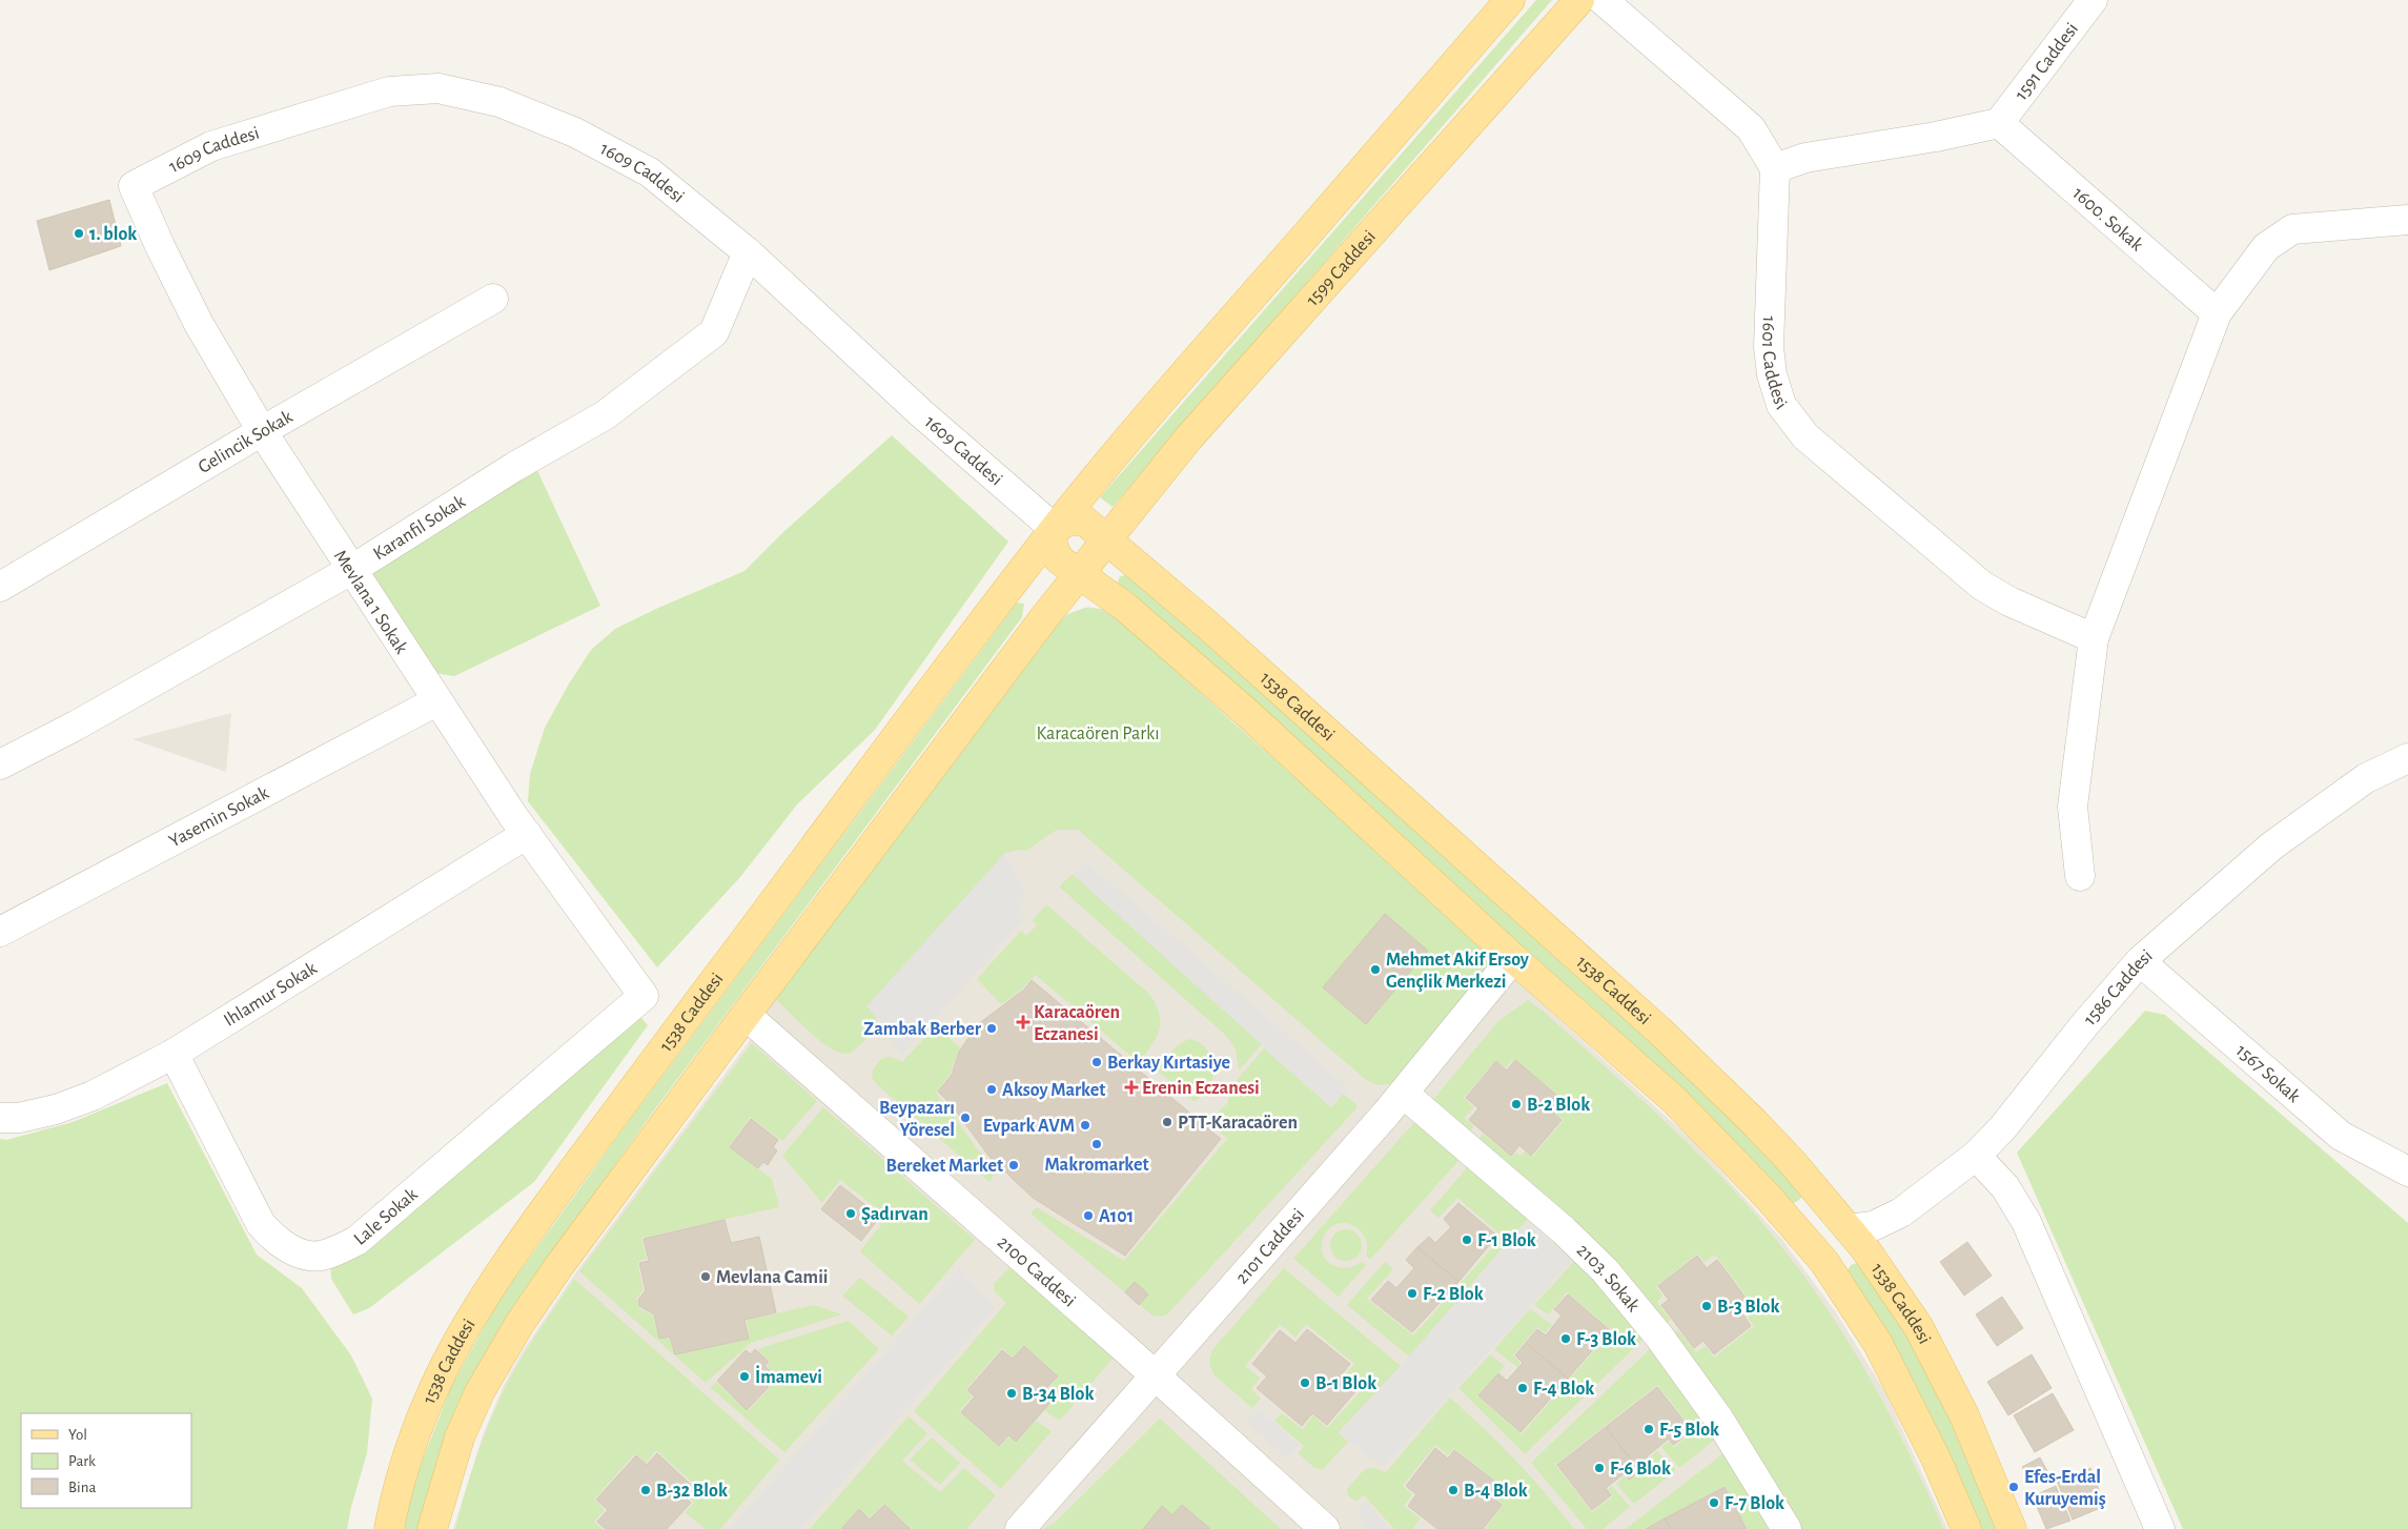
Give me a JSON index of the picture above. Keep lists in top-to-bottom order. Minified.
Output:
{"streets":{"main road":["1599 Caddesi","1538 Caddesi"],"street":["1591 Caddesi","1609 Caddesi","1600. Sokak","1601 Caddesi","Gelincik Sokak","Karanfil Sokak","Mevlana 1 Sokak","Yasemin Sokak","1586 Caddesi","Ihlamur Sokak","1567 Sokak","Lale Sokak","2101 Caddesi","2100 Caddesi","2103. Sokak"]},"crossings":[["1591 Caddesi","1600. Sokak"],["1609 Caddesi","1599 Caddesi"],["1609 Caddesi","Karanfil Sokak"],["1609 Caddesi","Mevlana 1 Sokak"],["1609 Caddesi","1538 Caddesi"],["1599 Caddesi","1538 Caddesi"],["Gelincik Sokak","Mevlana 1 Sokak"],["Karanfil Sokak","Mevlana 1 Sokak"],["Mevlana 1 Sokak","Yasemin Sokak"],["Mevlana 1 Sokak","Ihlamur Sokak"],["Mevlana 1 Sokak","Lale Sokak"],["1538 Caddesi","1586 Caddesi"],["1586 Caddesi","1567 Sokak"],["Ihlamur Sokak","Lale Sokak"],["2101 Caddesi","2100 Caddesi"],["2101 Caddesi","2103. Sokak"]],"parks":["Karacaören Parkı"],"places":{"other":["1. blok","Mehmet Akif Ersoy Gençlik Merkezi","Zambak Berber","Berkay Kırtasiye","Aksoy Market","B-2 Blok","Beypazarı Yöresel","PTT-Karacaören","Evpark AVM","Makromarket","Bereket Market","Şadırvan","A101","F-1 Blok","Mevlana Camii","F-2 Blok","B-3 Blok","F-3 Blok","İmamevi","B-1 Blok","F-4 Blok","B-34 Blok","F-5 Blok","F-6 Blok","Efes-Erdal Kuruyemiş","B-32 Blok","B-4 Blok","F-7 Blok"],"health":["Karacaören Eczanesi","Erenin Eczanesi"]},"legend":["Yol","Park","Bina"]}
